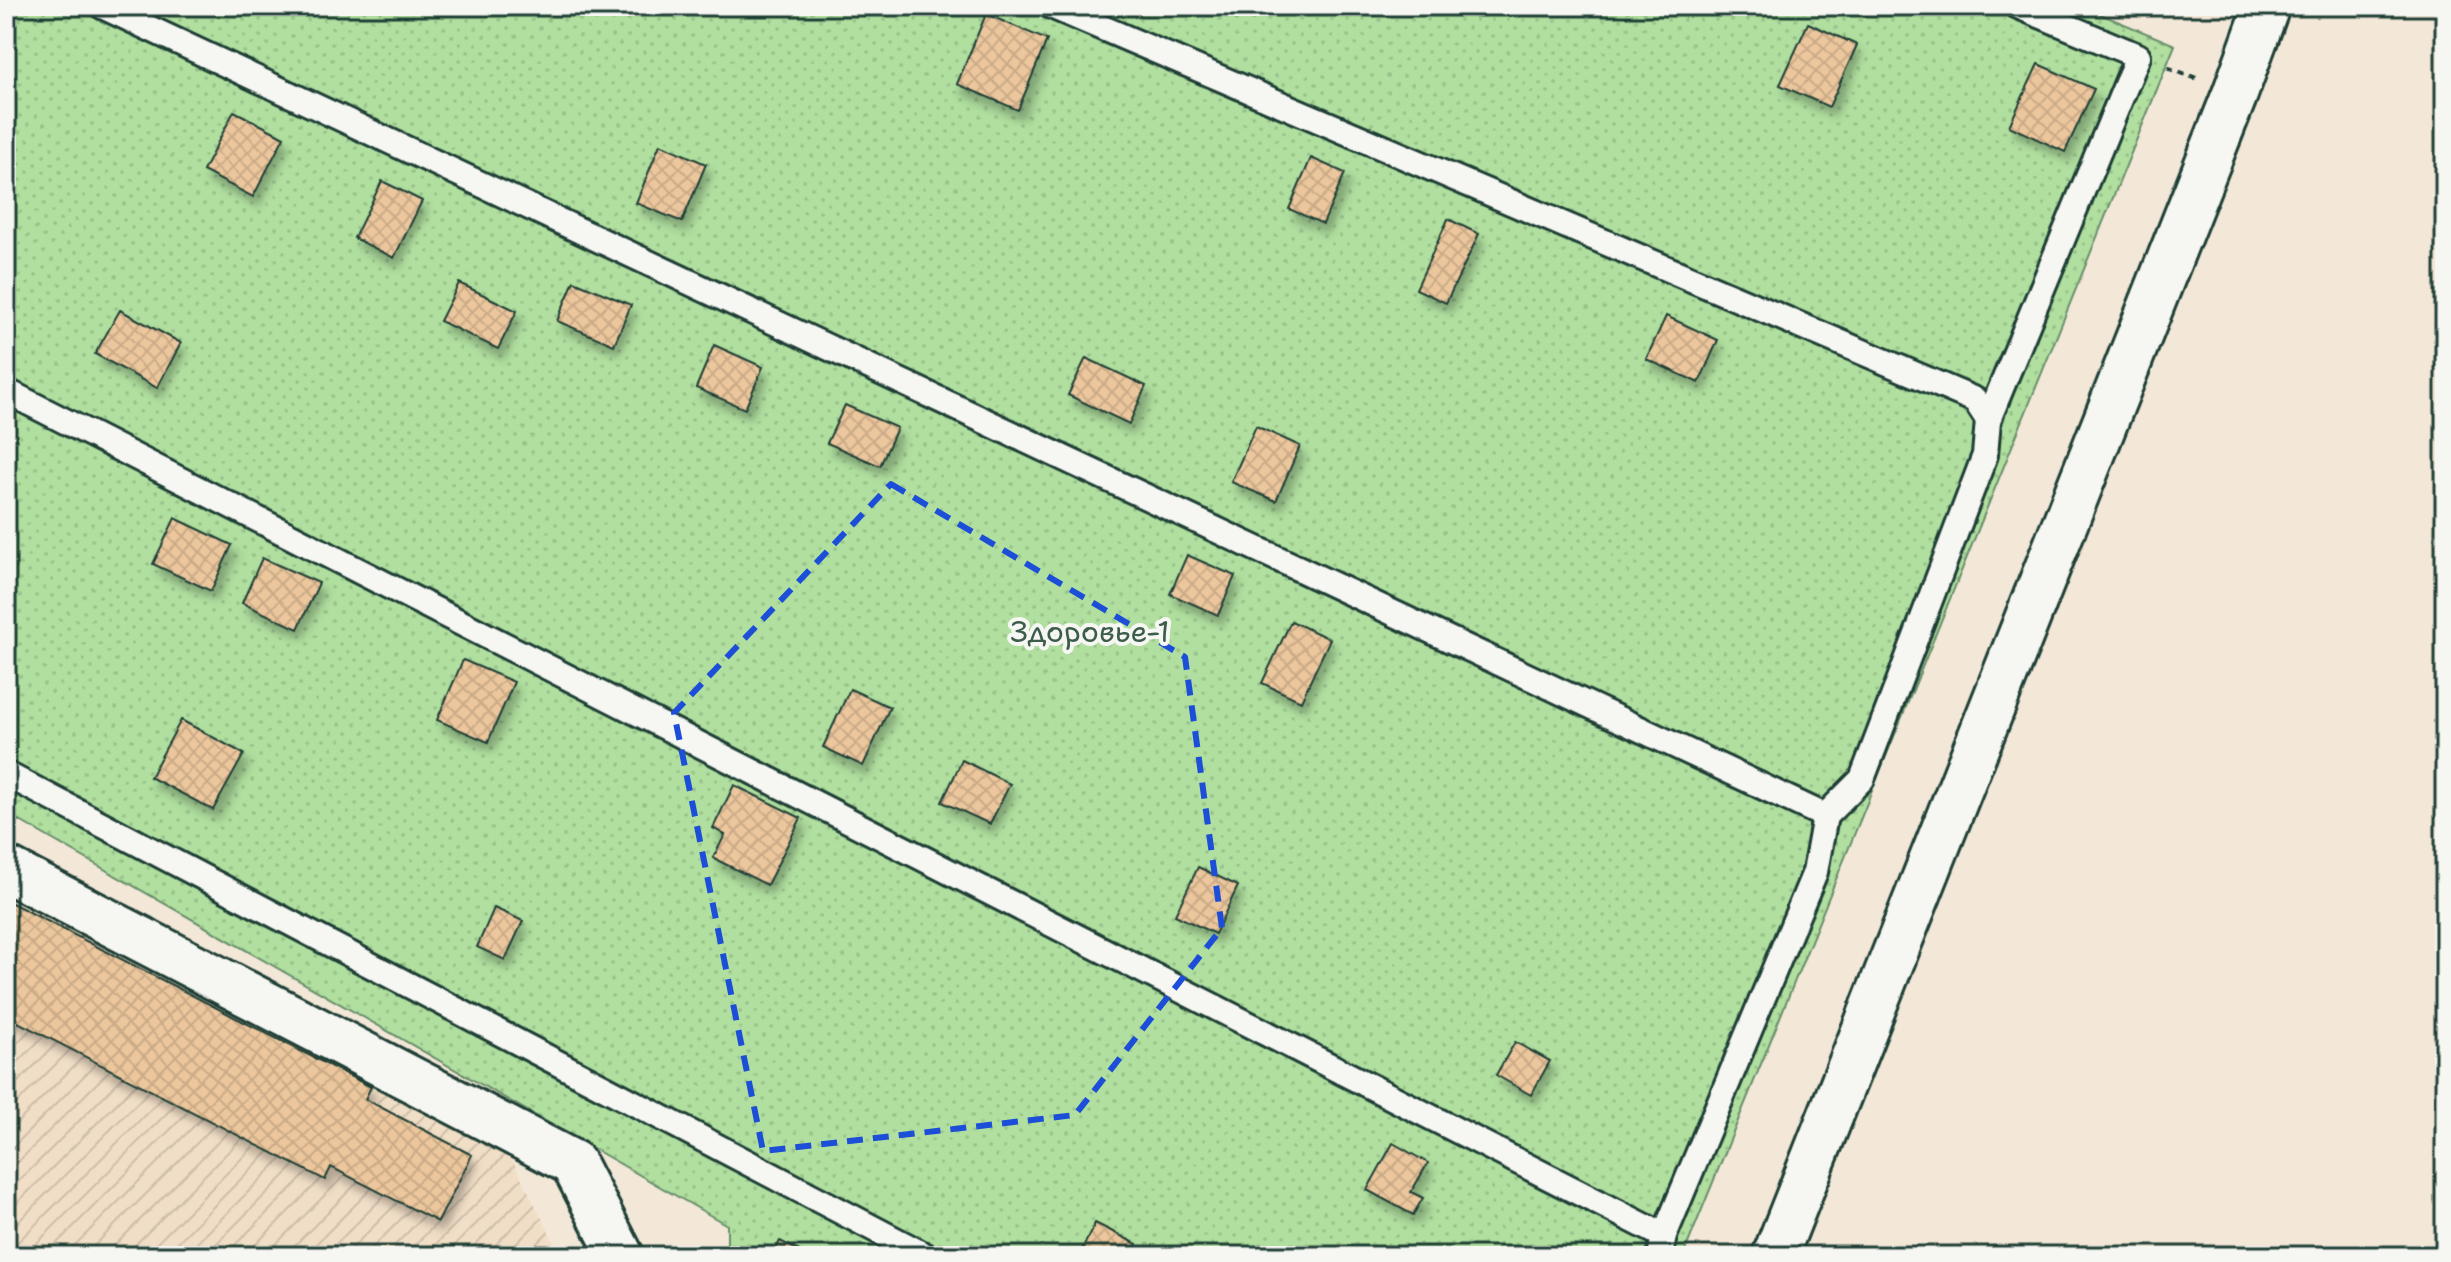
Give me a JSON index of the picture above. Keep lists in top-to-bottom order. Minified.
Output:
{"parks":["Здоровье-1"]}
